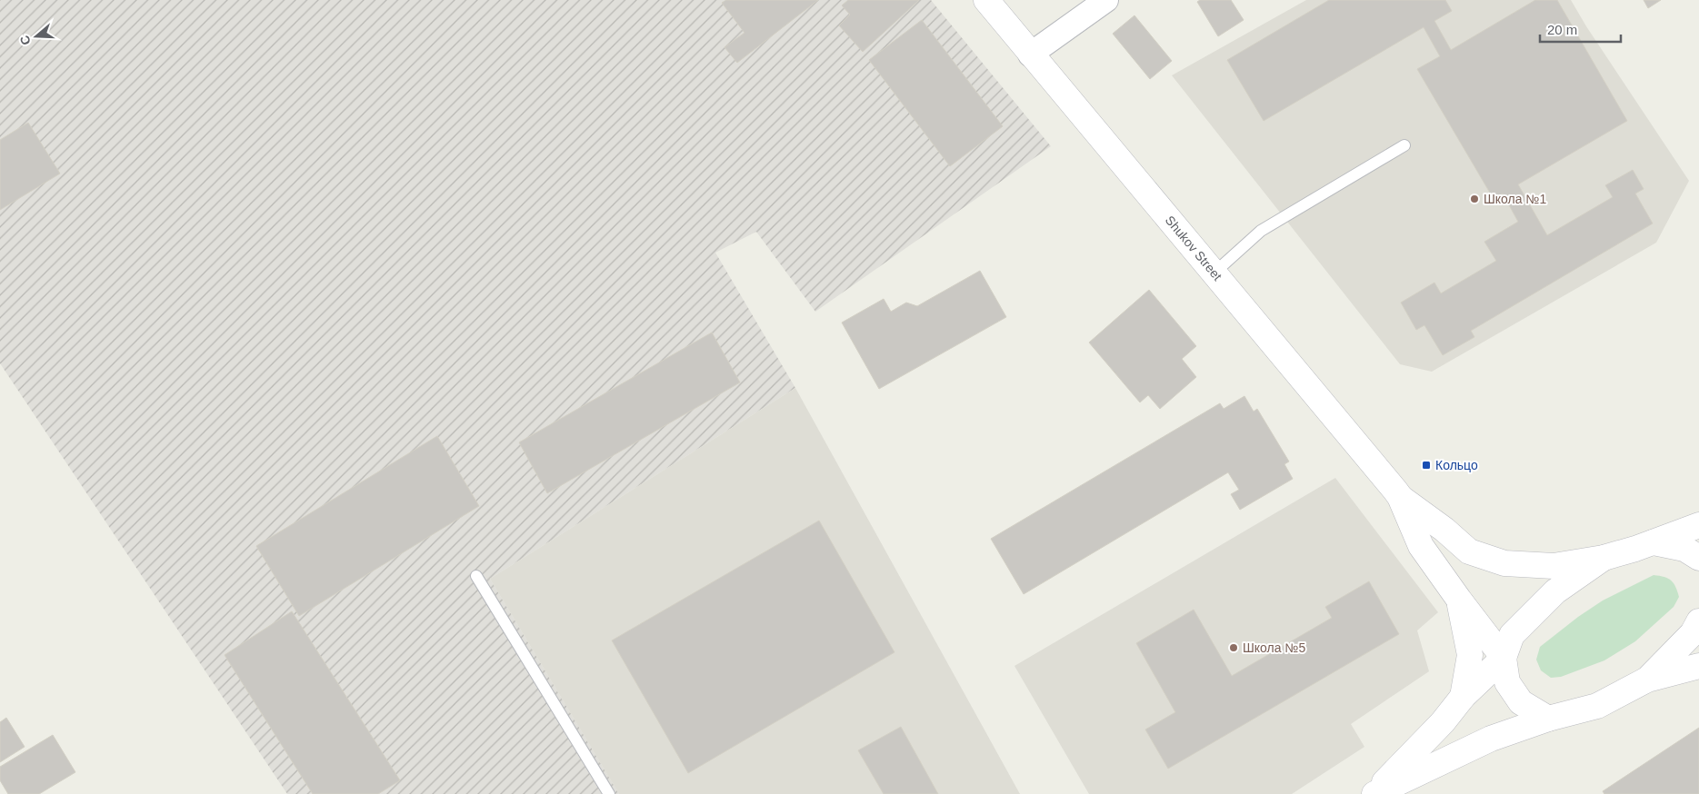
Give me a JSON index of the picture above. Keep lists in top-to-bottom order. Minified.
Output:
{"streets":{"main road":["Shukov Street"]},"places":{"other":["Школа №1","Школа №5"],"transit":["Кольцо"]},"scale_bar":"20 m","north":"left"}
